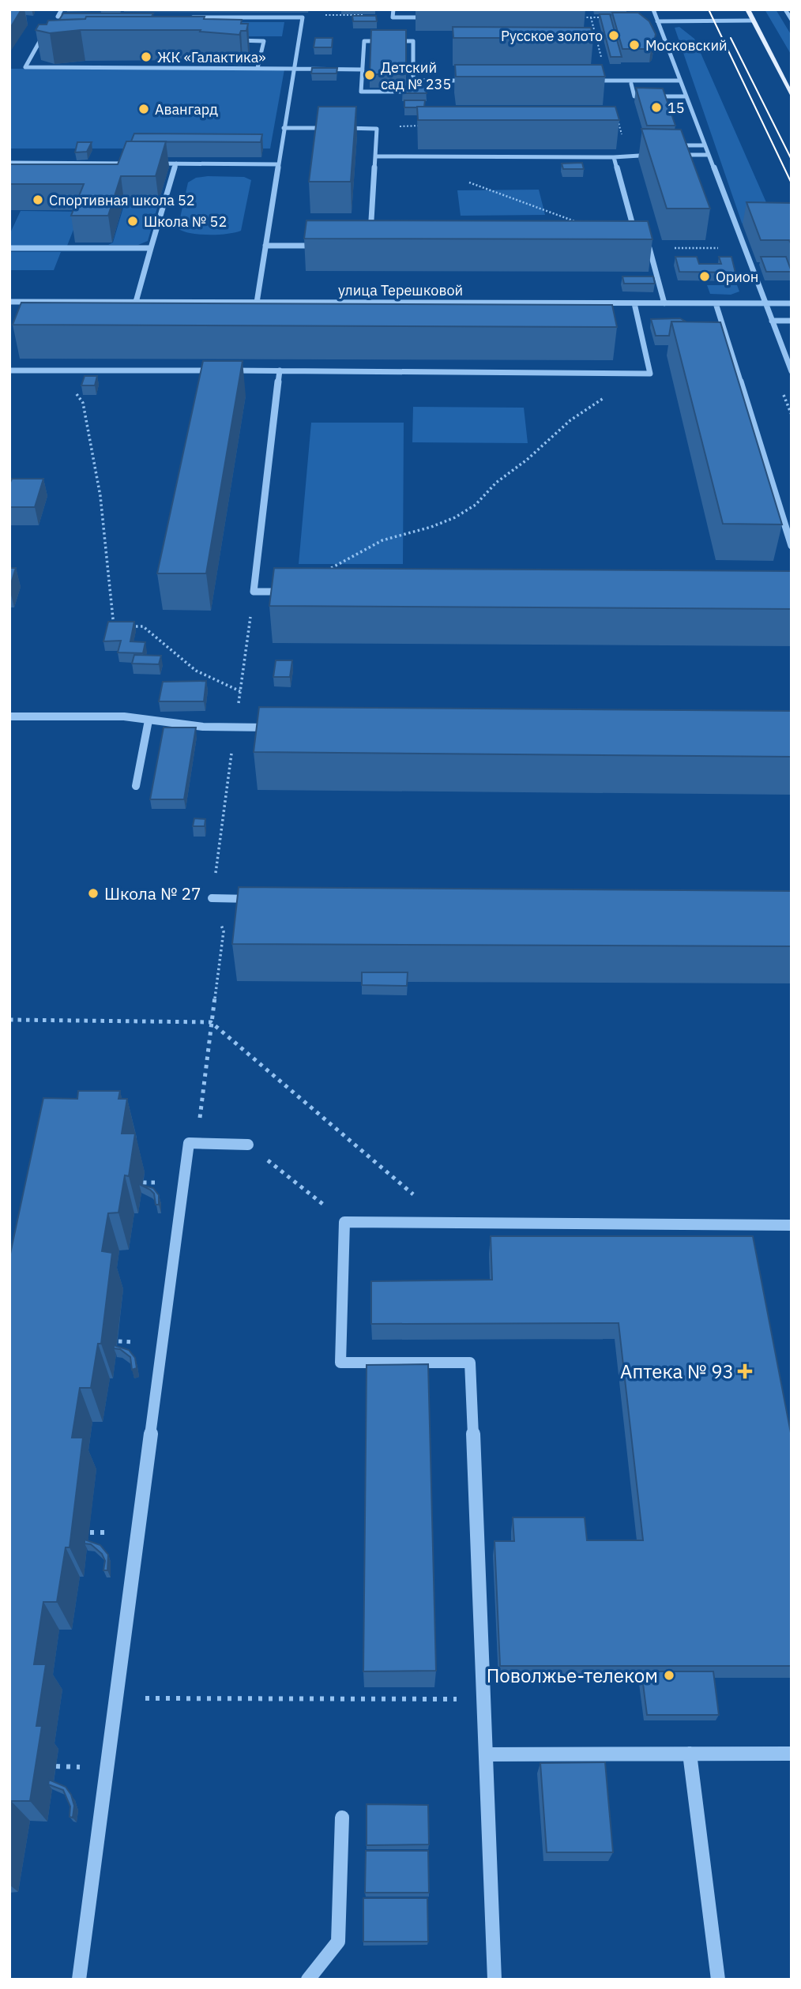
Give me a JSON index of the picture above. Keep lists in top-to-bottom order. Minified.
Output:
{"streets":{"street":["улица Терешковой"]},"places":{"other":["Русское золото","Московский","ЖК «Галактика»","Детский сад № 235","15","Авангард","Спортивная школа 52","Школа № 52","Орион","Школа № 27","Поволжье-телеком"],"health":["Аптека № 93"]}}
